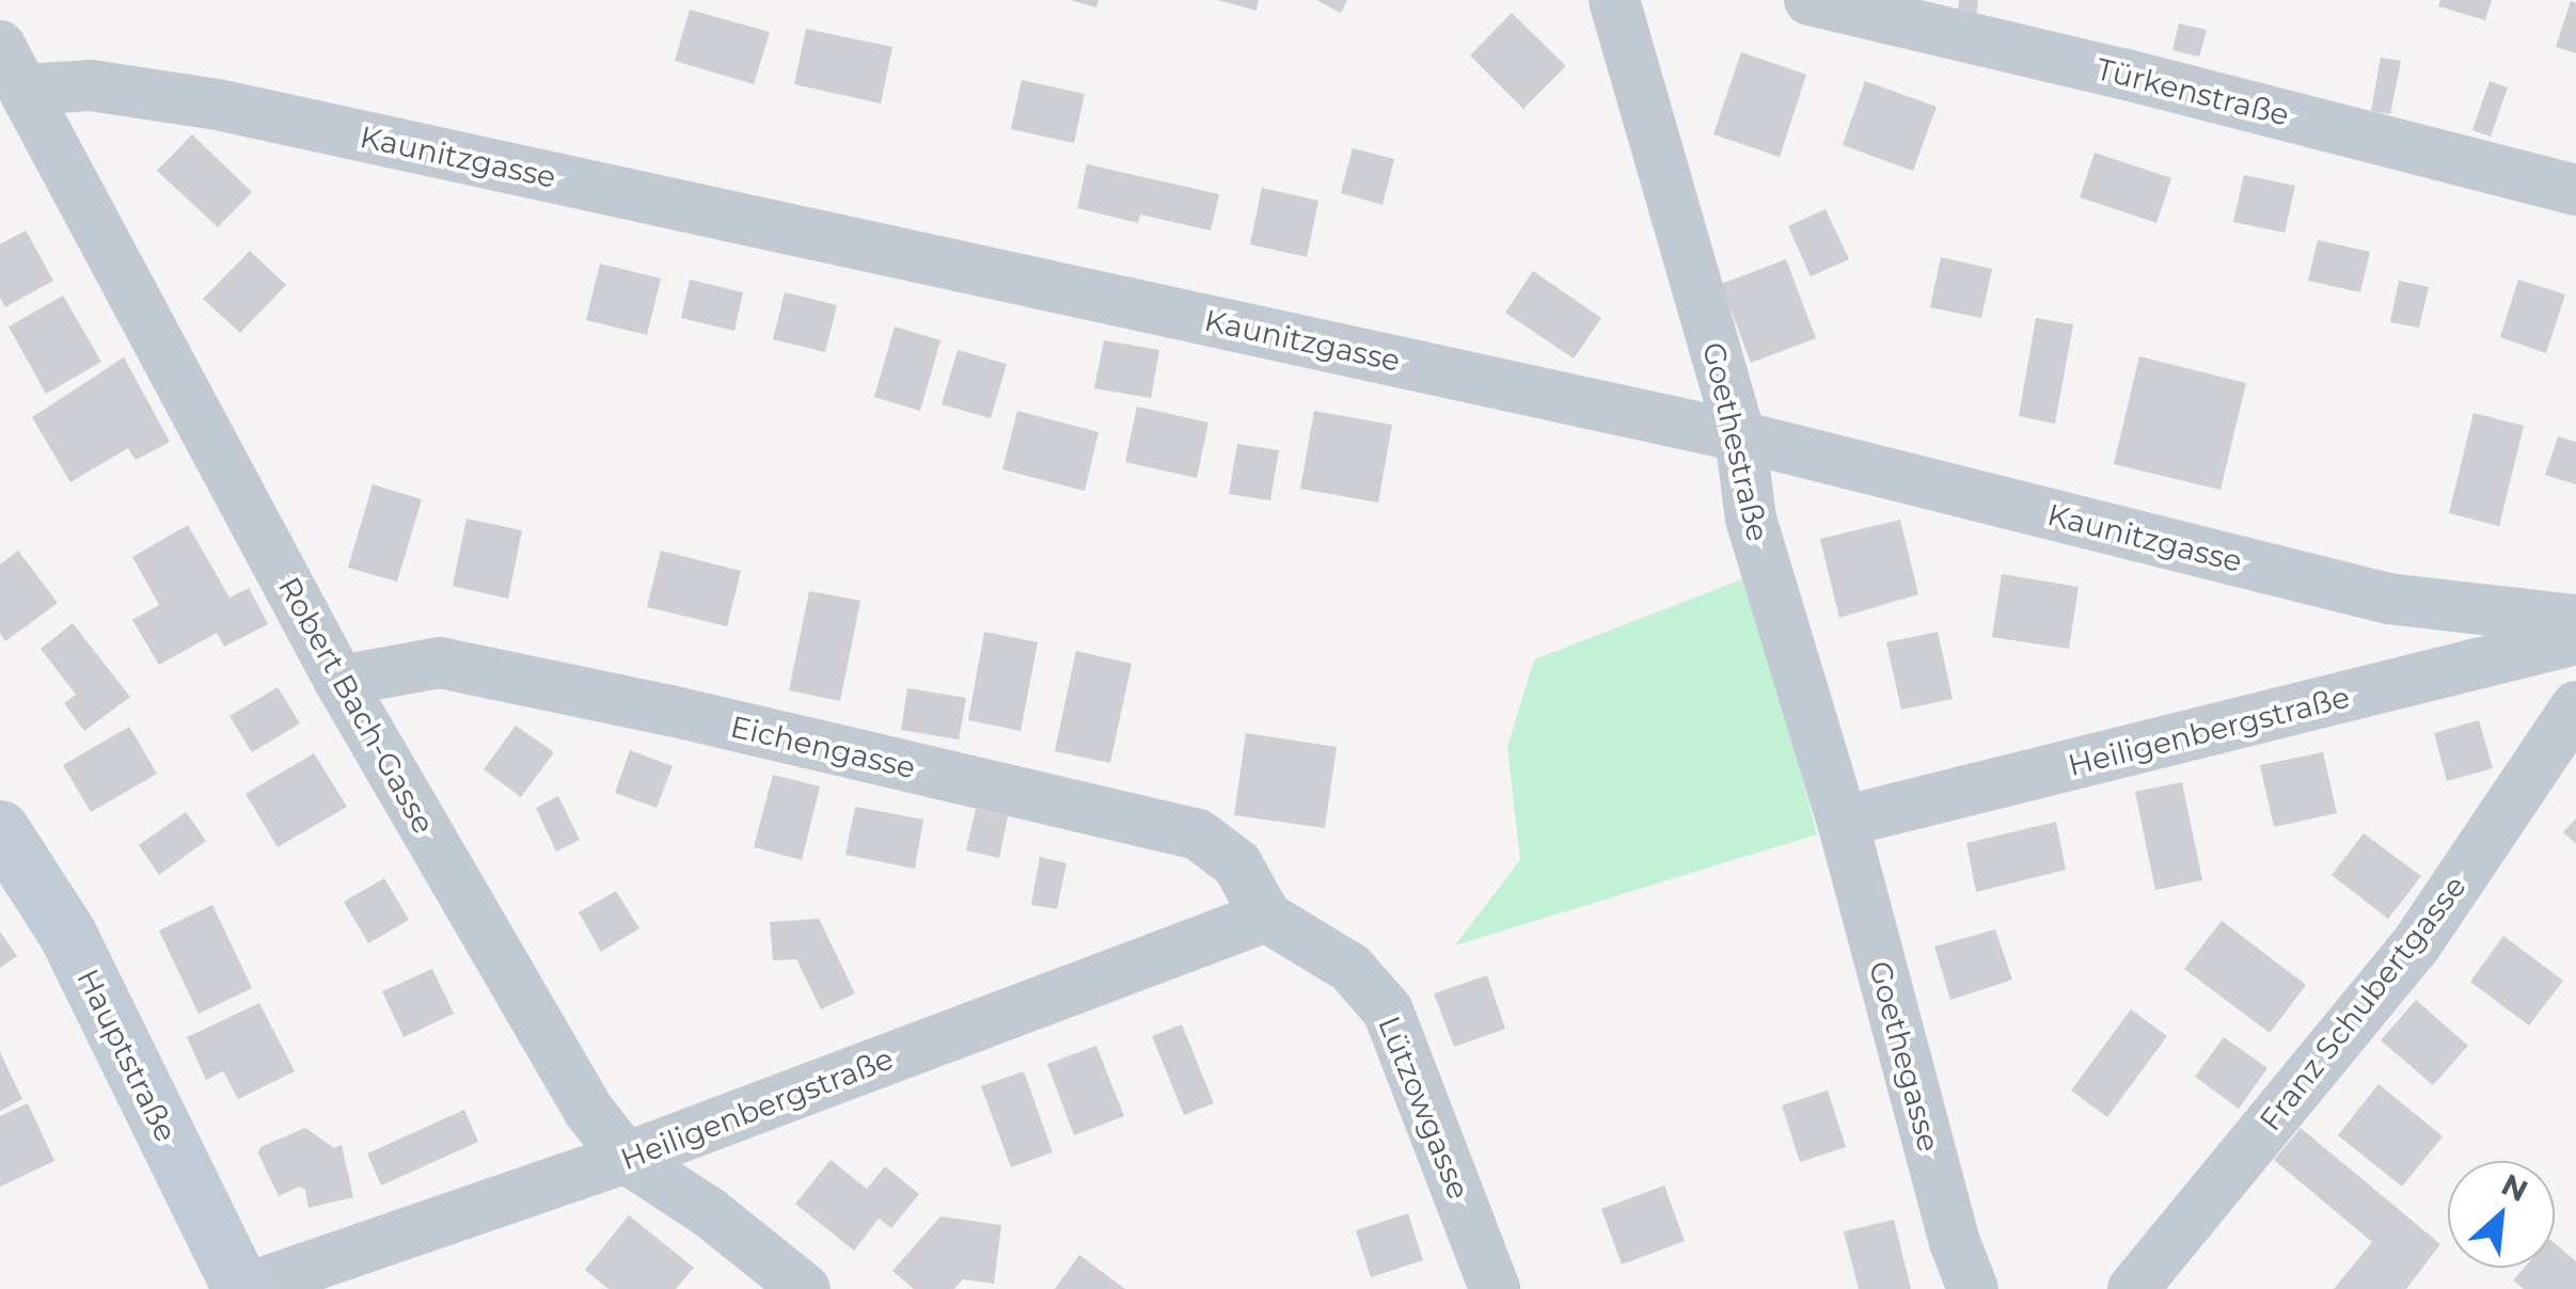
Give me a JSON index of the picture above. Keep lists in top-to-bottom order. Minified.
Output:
{"streets":{"main road":["Hauptstraße"],"street":["Türkenstraße","Kaunitzgasse","Goethestraße","Robert Bach-Gasse","Heiligenbergstraße","Eichengasse","Franz Schubertgasse","Goethegasse","Lützowgasse"]},"crossings":[["Kaunitzgasse","Goethestraße"],["Kaunitzgasse","Robert Bach-Gasse"],["Goethestraße","Heiligenbergstraße"],["Goethestraße","Goethegasse"],["Robert Bach-Gasse","Heiligenbergstraße"],["Robert Bach-Gasse","Eichengasse"],["Heiligenbergstraße","Eichengasse"],["Heiligenbergstraße","Hauptstraße"],["Heiligenbergstraße","Goethegasse"],["Heiligenbergstraße","Lützowgasse"],["Eichengasse","Lützowgasse"]],"north":"top right"}
